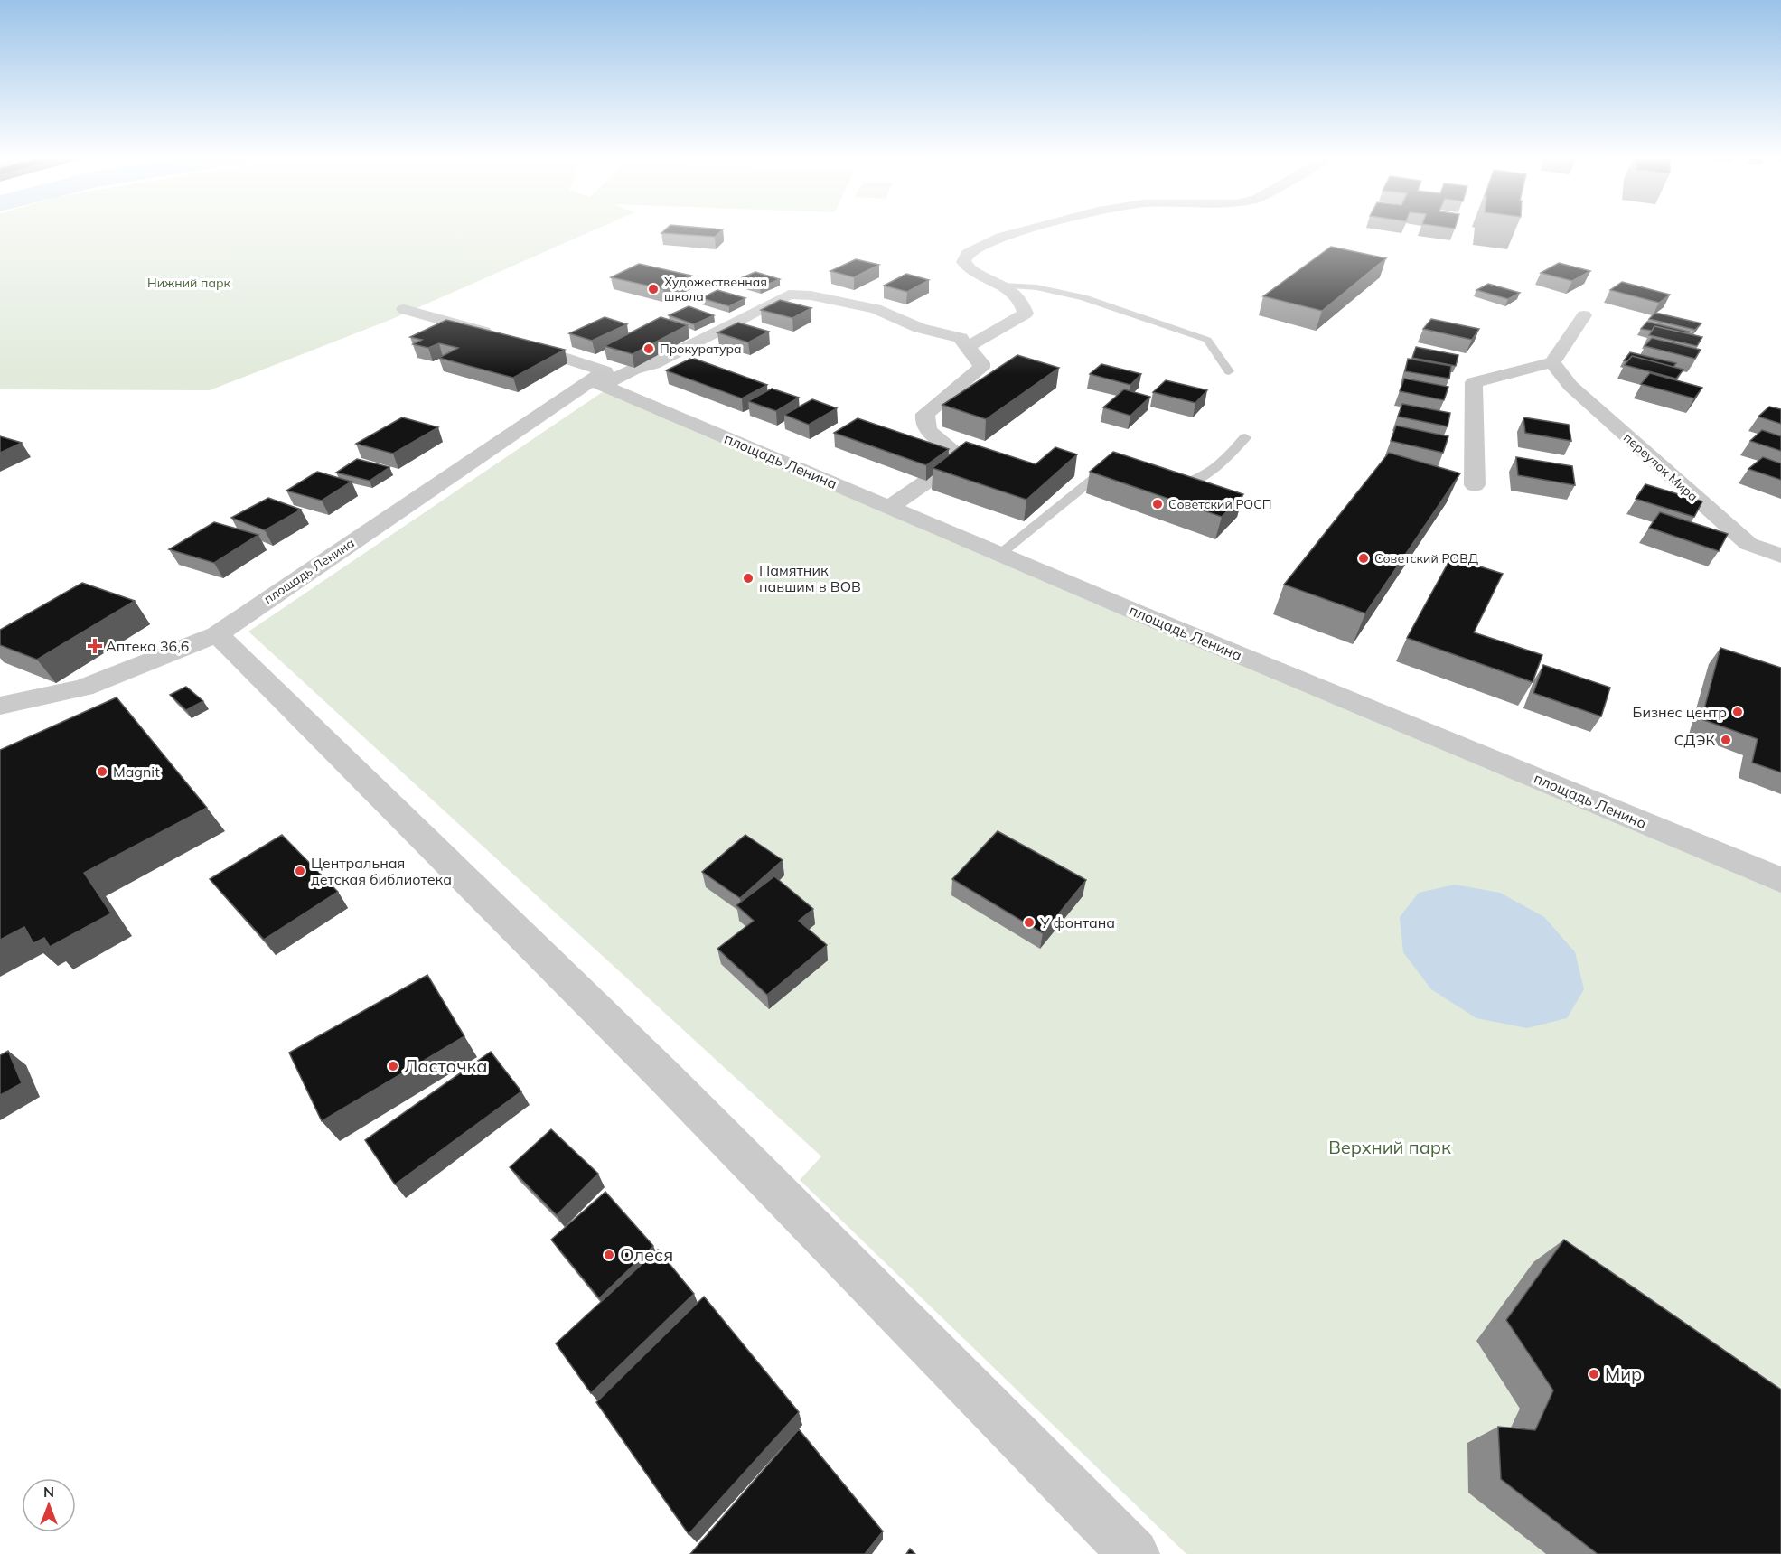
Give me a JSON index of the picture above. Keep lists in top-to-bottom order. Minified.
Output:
{"streets":{"street":["площадь Ленина","переулок Мира"]},"parks":["Нижний парк","Верхний парк"],"places":{"other":["Художественная школа","Прокуратура","Советский РОСП","Советский РОВД","Памятник павшим в ВОВ","Бизнес центр","СДЭК","Magnit","Центральная детская библиотека","У фонтана","Ласточка","Олеся","Мир"],"health":["Аптека 36,6"]},"north":"top"}
